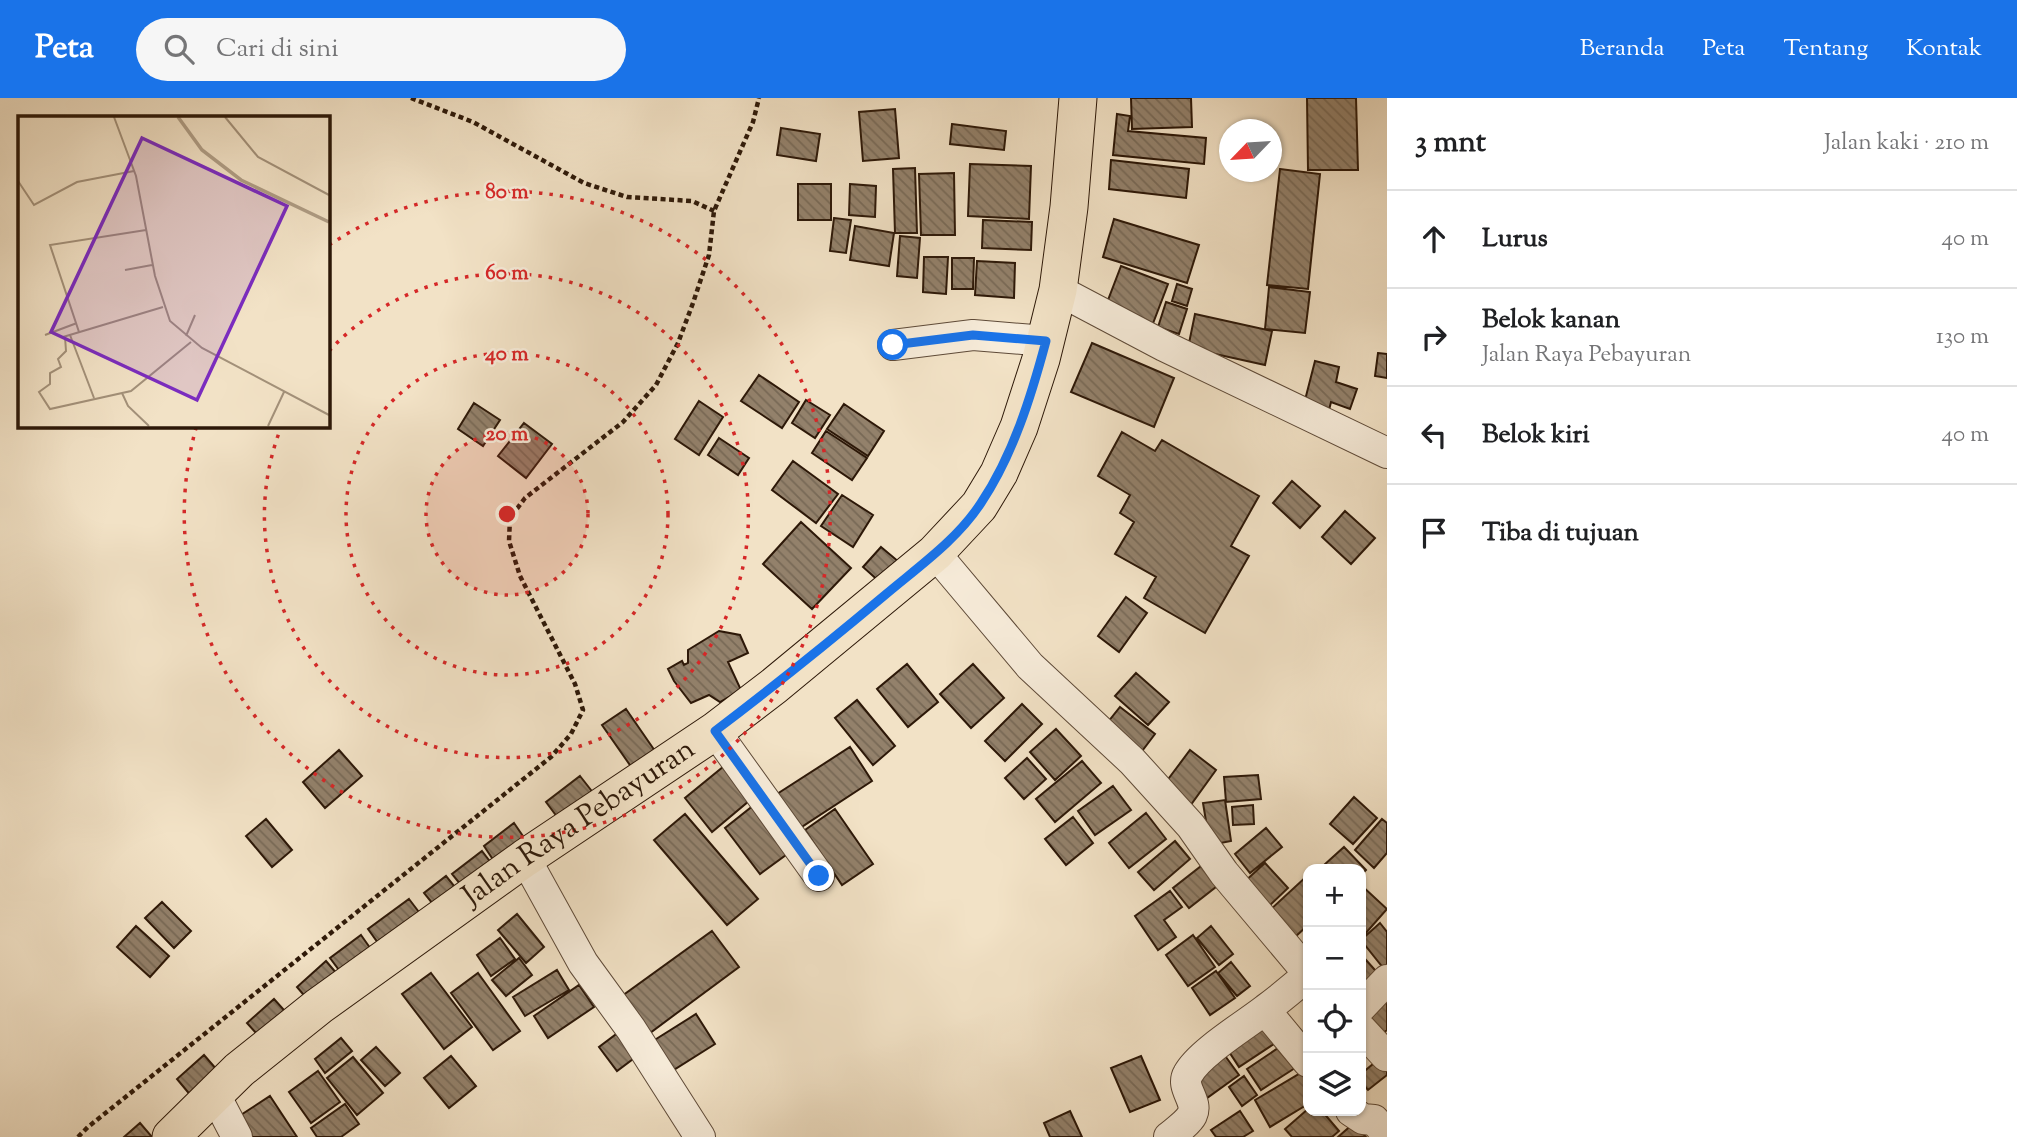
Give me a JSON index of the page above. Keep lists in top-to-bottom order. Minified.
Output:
{"streets":{"main road":["Jalan Raya Pebayuran"]},"north":"bottom left","page":{"header":"Peta","search":"Cari di sini","nav":["Beranda","Peta","Tentang","Kontak"],"heading":["3 mnt","Jalan kaki · 210 m"],"list":[["Lurus","40 m"],["Belok kanan","Jalan Raya Pebayuran","130 m"],["Belok kiri","40 m"],"Tiba di tujuan"],"map_buttons":["+","−"]},"rings":["80 m","60 m","40 m","20 m"]}
